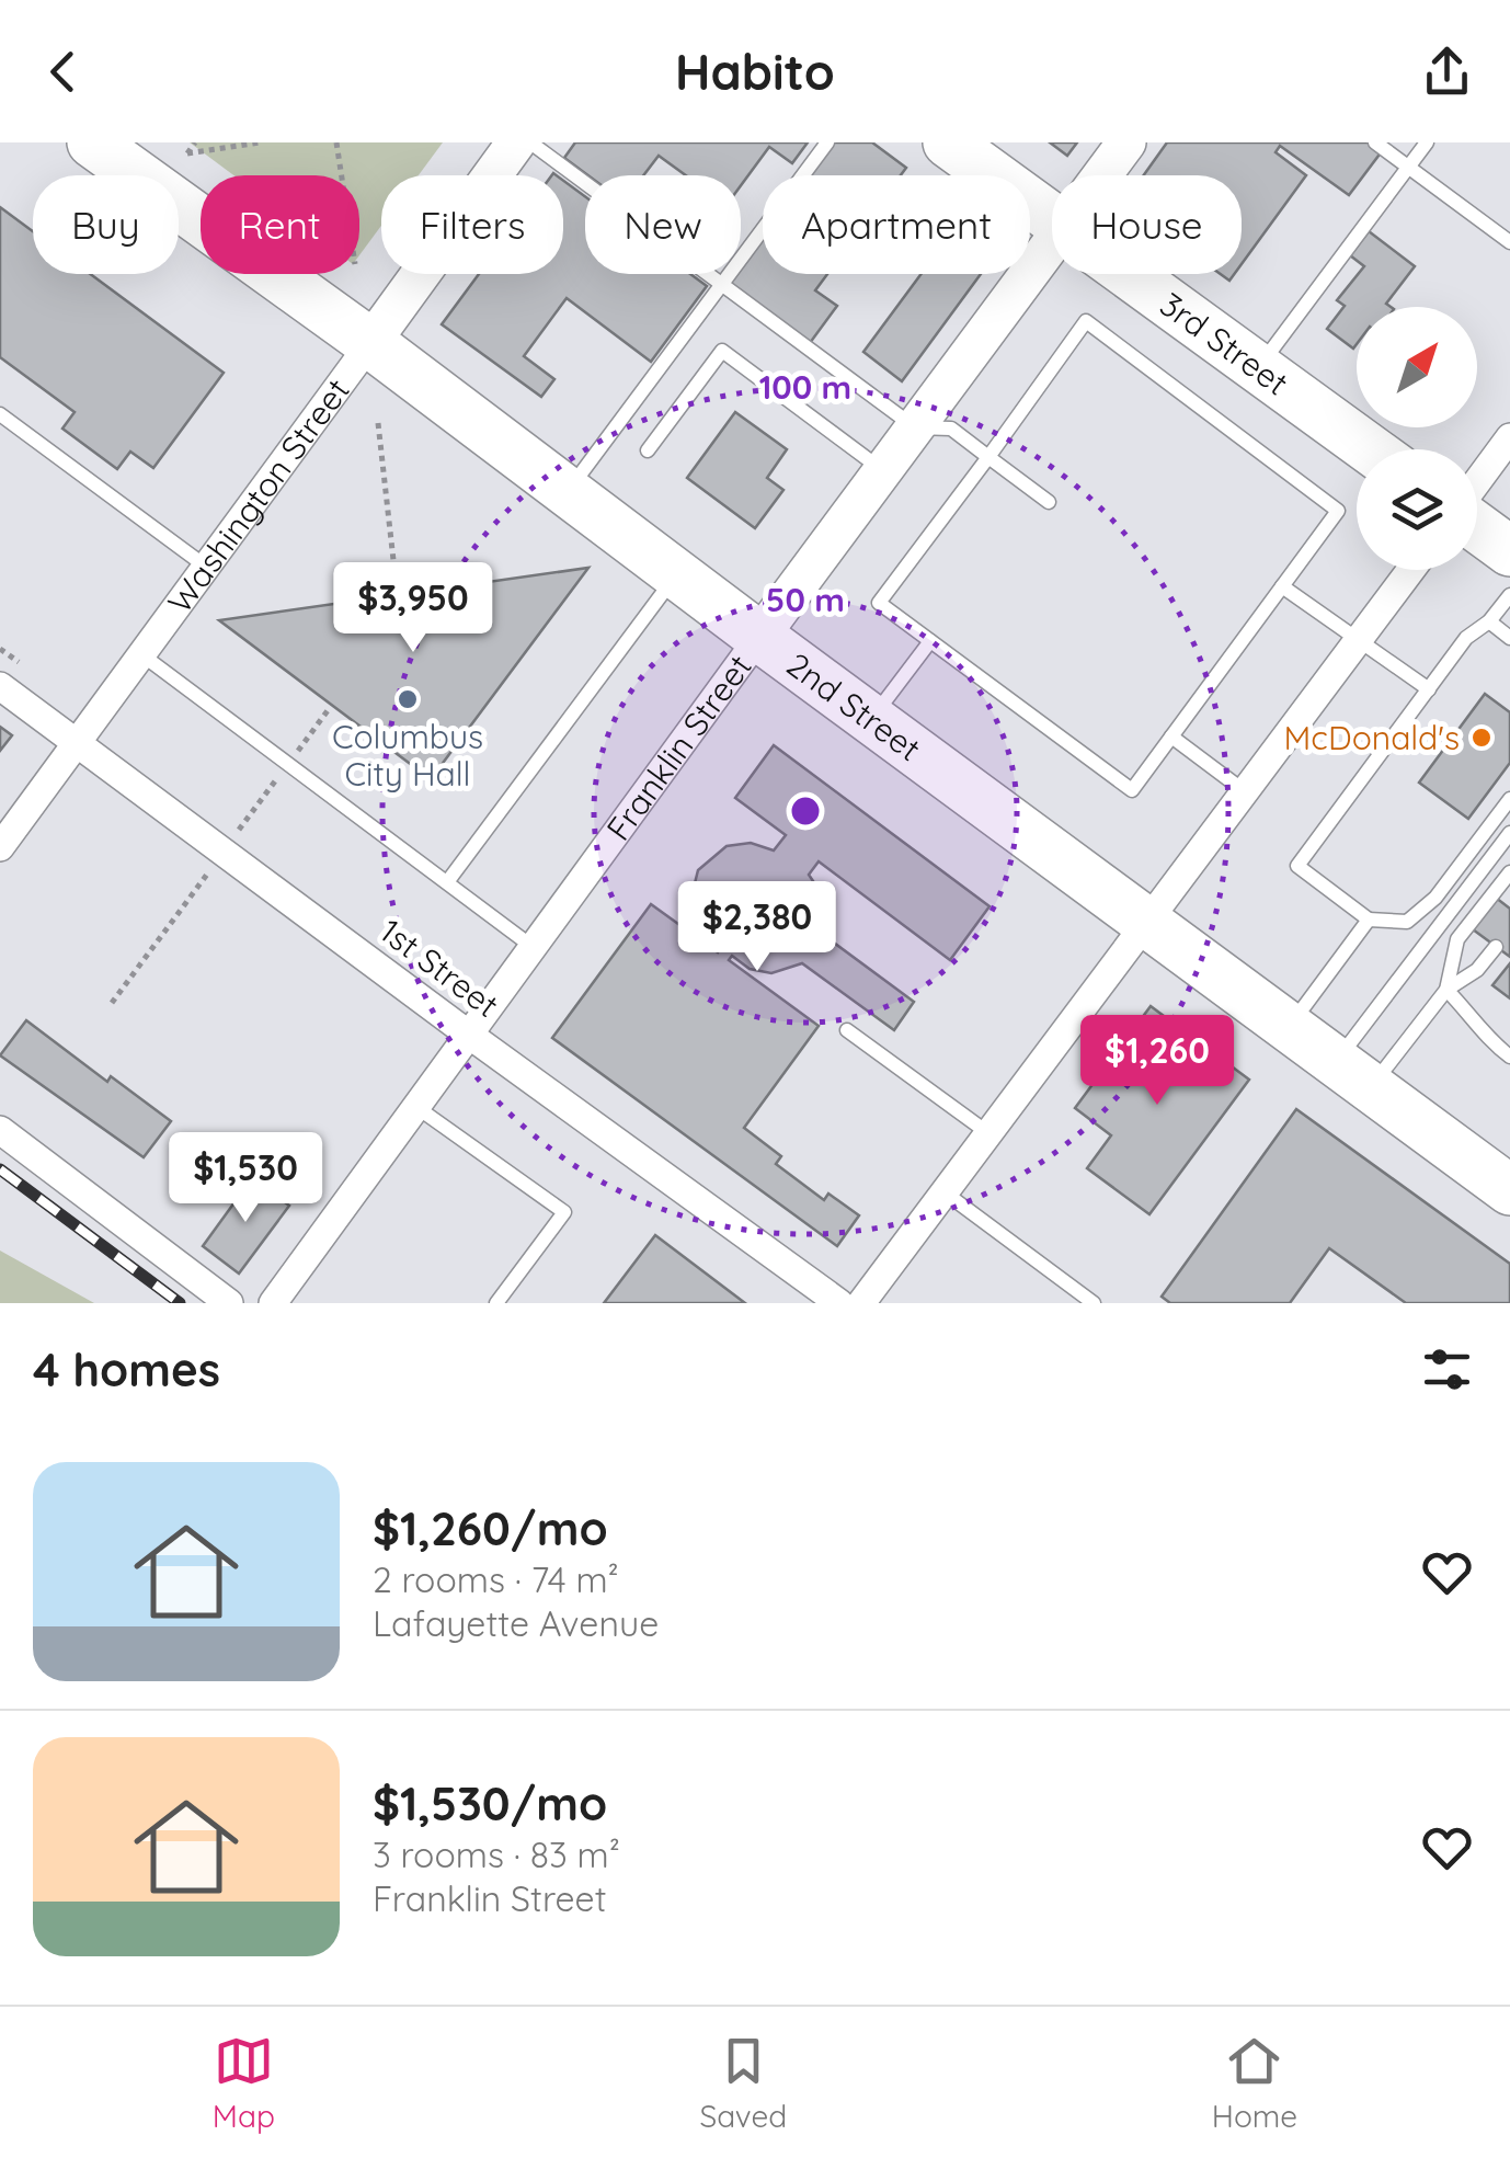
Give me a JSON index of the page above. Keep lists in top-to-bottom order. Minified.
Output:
{"streets":{"highway":["3rd Street","2nd Street"],"street":["Washington Street","Franklin Street","1st Street"]},"crossings":[["Washington Street","2nd Street"],["Washington Street","1st Street"],["2nd Street","Franklin Street"],["Franklin Street","1st Street"]],"places":["Columbus City Hall","McDonald's"],"north":"top right","page":{"header":"Habito","chip":["Buy","Rent","Filters","New","Apartment","House"],"price":["$3,950","$2,380","$1,260","$1,530"],"heading":"4 homes","list":[{"name":"$1,260/mo","note":"2 rooms · 74 m² · Lafayette Avenue"},{"name":"$1,530/mo","note":"3 rooms · 83 m² · Franklin Street"}],"tabs":["Map","Saved","Home"]},"rings":["100 m","50 m"]}
